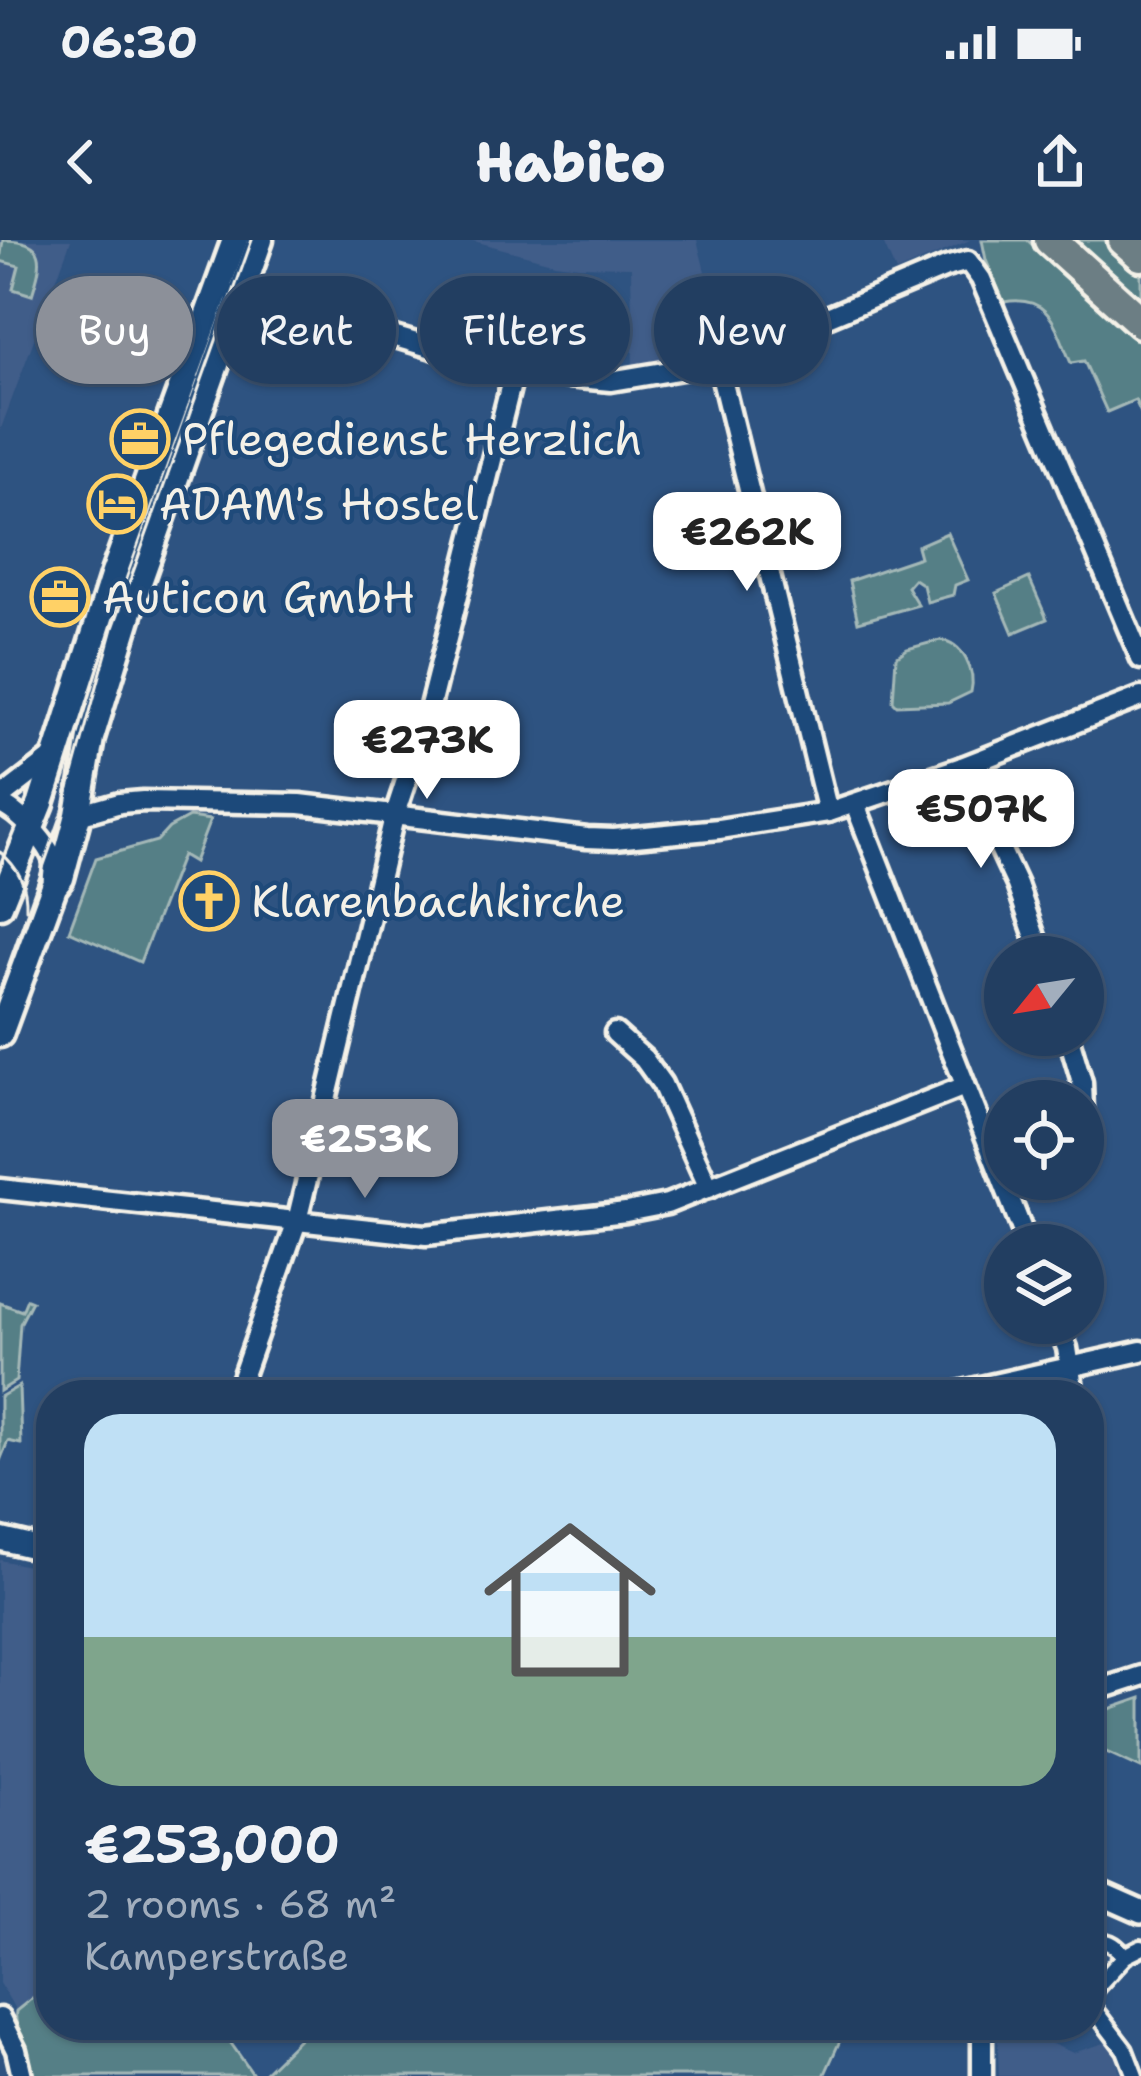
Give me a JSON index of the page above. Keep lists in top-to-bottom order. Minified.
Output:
{"places":{"office":["Pflegedienst Herzlich","Auticon GmbH"],"hotel":["ADAM's Hostel"],"church":["Klarenbachkirche"]},"north":"bottom left","page":{"status":"06:30","header":"Habito","chip":["Buy","Rent","Filters","New"],"price":["€262K","€273K","€507K","€253K"],"list":[{"name":"€253,000","note":"2 rooms · 68 m² · Kamperstraße"}]}}
